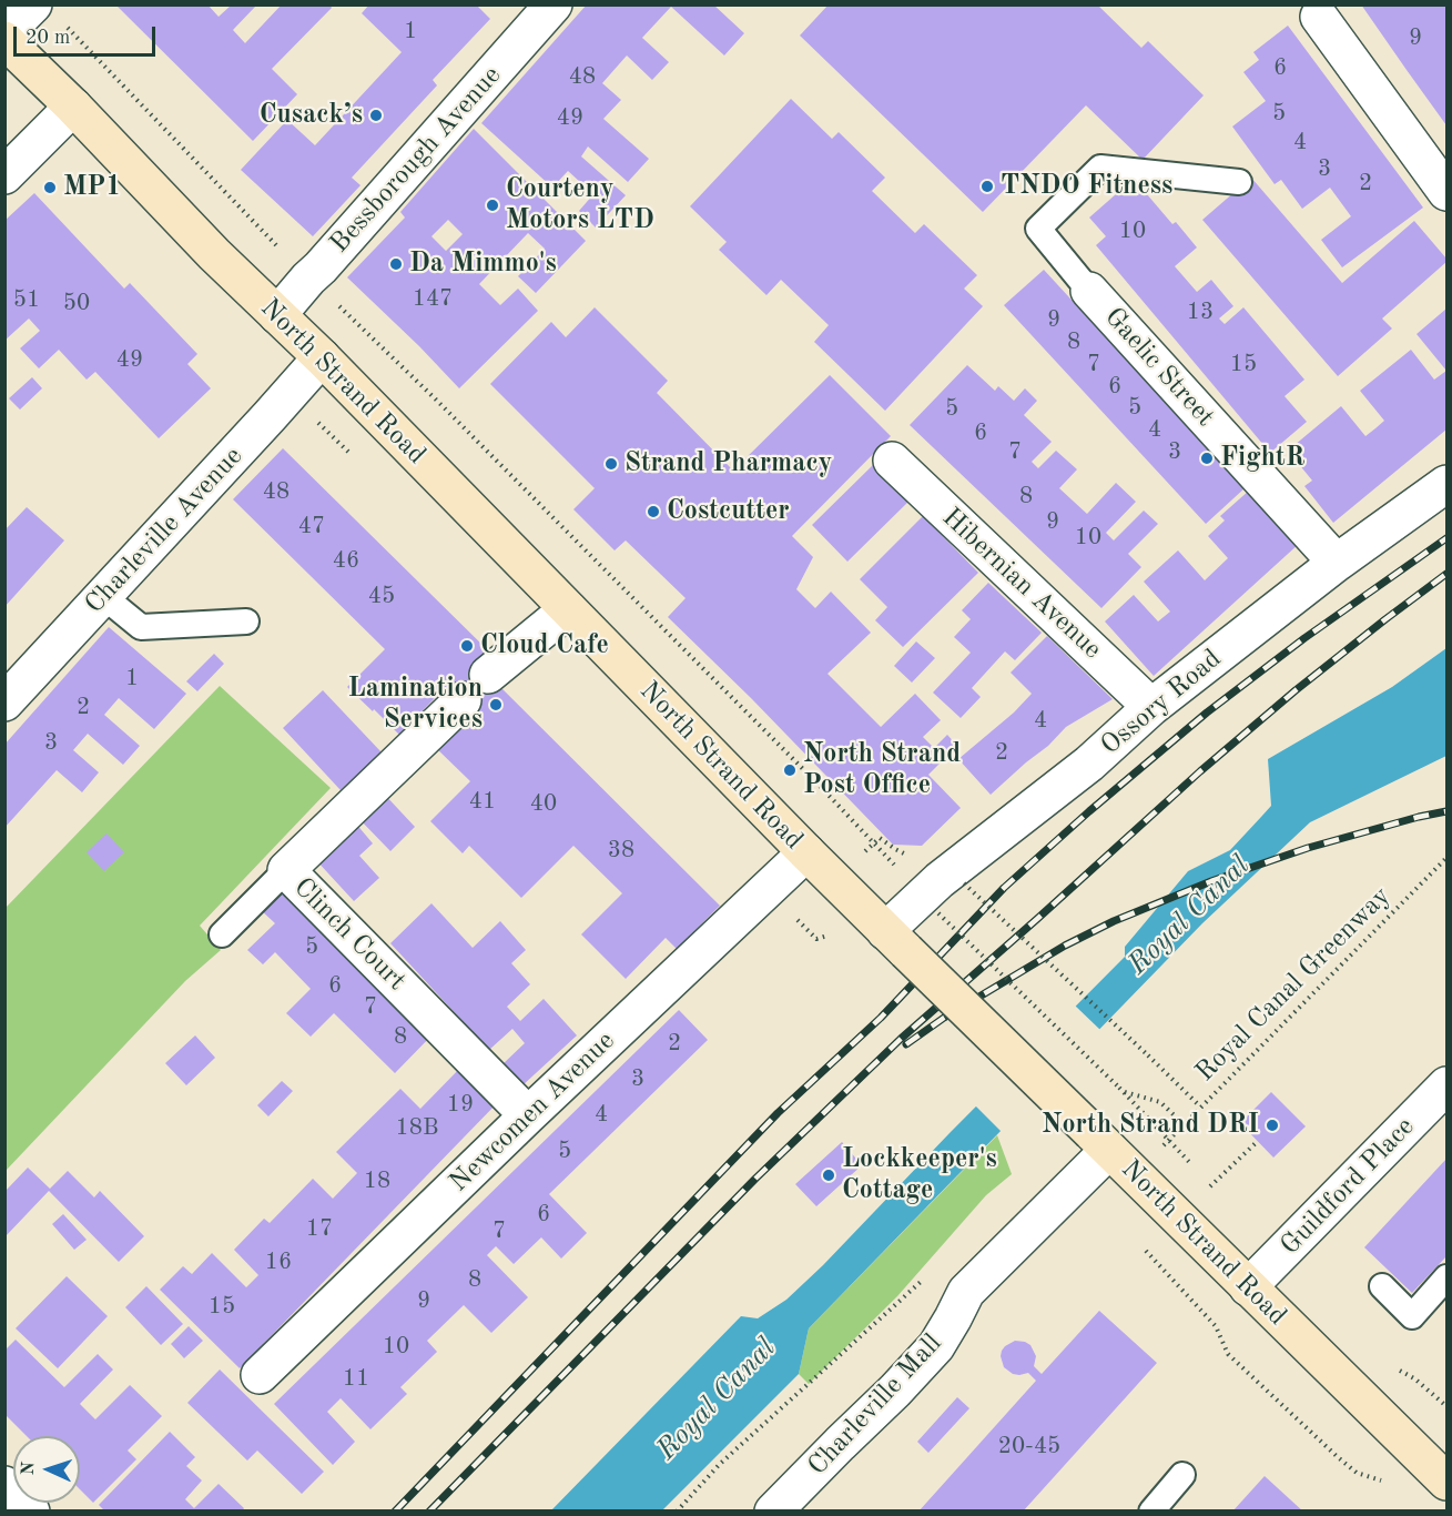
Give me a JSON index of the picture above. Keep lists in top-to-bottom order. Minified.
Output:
{"streets":{"main road":["North Strand Road"],"street":["Bessborough Avenue","Gaelic Street","Charleville Avenue","Hibernian Avenue","Ossory Road","Clinch Court","Newcomen Avenue","Guildford Place","Charleville Mall"],"path":["Royal Canal Greenway"]},"crossings":[["Bessborough Avenue","North Strand Road"],["Gaelic Street","Ossory Road"],["North Strand Road","Charleville Avenue"],["North Strand Road","Ossory Road"],["North Strand Road","Royal Canal Greenway"],["North Strand Road","Newcomen Avenue"],["North Strand Road","Guildford Place"],["North Strand Road","Charleville Mall"],["Hibernian Avenue","Ossory Road"],["Clinch Court","Newcomen Avenue"]],"water":["Royal Canal"],"places":["Cusack’s","TNDO Fitness","MP1","Courteny Motors LTD","Da Mimmo's","FightR","Strand Pharmacy","Costcutter","Cloud Cafe","Lamination Services","North Strand Post Office","North Strand DRI","Lockkeeper's Cottage"],"house_numbers":["1","9","6","48","5","49","4","3","2","10","147","51","50","13","9","8","49","7","15","6","5","5","4","6","7","3","48","8","9","47","10","46","45","1","2","4","3","2","41","40","38","5","6","7","8","2","3","19","4","18B","5","18","6","17","7","16","8","9","15","10","11","20-45"],"scale_bar":"20 m","north":"left"}
